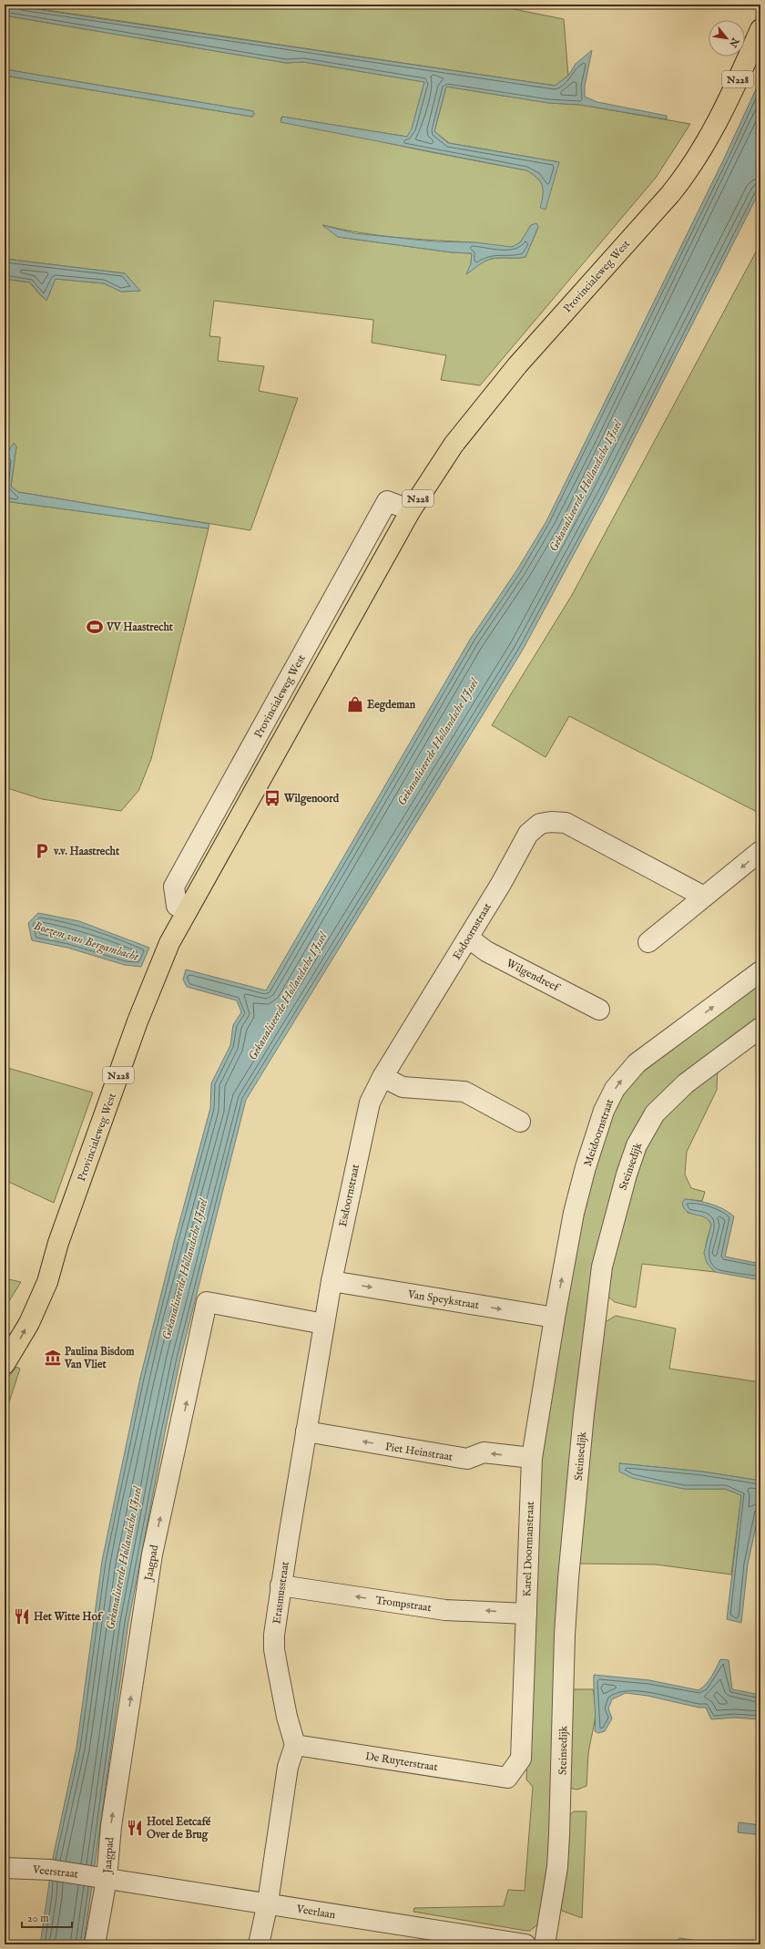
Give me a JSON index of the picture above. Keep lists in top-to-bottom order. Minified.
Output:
{"streets":{"main road":["N228","Provincialeweg West"],"street":["Esdoornstraat","Wilgendreef","Meidoornstraat","Steinsedijk","Van Speykstraat","Piet Heinstraat","Karel Doormanstraat","Jaagpad","Erasmusstraat","Trompstraat","De Ruyterstraat","Veerstraat","Veerlaan"]},"crossings":[["Esdoornstraat","Wilgendreef"],["Esdoornstraat","Van Speykstraat"],["Esdoornstraat","Erasmusstraat"],["Meidoornstraat","Van Speykstraat"],["Meidoornstraat","Karel Doormanstraat"],["Van Speykstraat","Karel Doormanstraat"],["Van Speykstraat","Erasmusstraat"],["Piet Heinstraat","Karel Doormanstraat"],["Piet Heinstraat","Erasmusstraat"],["Karel Doormanstraat","Trompstraat"],["Karel Doormanstraat","De Ruyterstraat"],["Jaagpad","Erasmusstraat"],["Jaagpad","Veerstraat"],["Jaagpad","Veerlaan"],["Erasmusstraat","Trompstraat"],["Erasmusstraat","De Ruyterstraat"],["Veerstraat","Veerlaan"]],"one_way":["Meidoornstraat","Van Speykstraat","Piet Heinstraat","Jaagpad","Trompstraat"],"water":["Gekanaliseerde Hollandsche IJssel","Boezem van Bergambacht"],"places":{"sports":["VV Haastrecht"],"shop":["Eegdeman"],"bus stop":["Wilgenoord"],"parking":["v.v. Haastrecht"],"museum":["Paulina Bisdom Van Vliet"],"restaurant":["Het Witte Hof","Hotel Eetcafé Over de Brug"]},"scale_bar":"20 m","north":"bottom right"}
